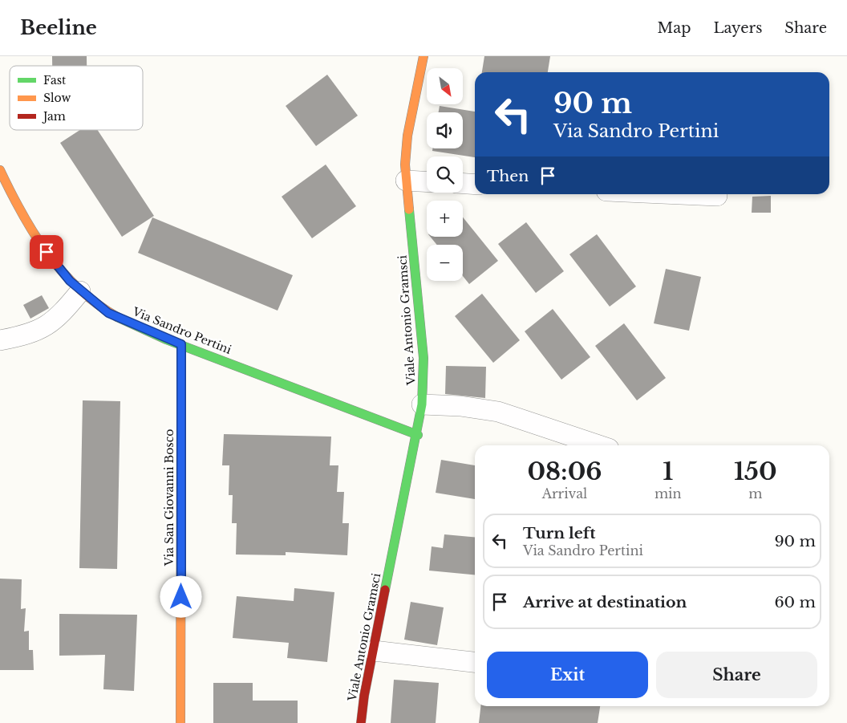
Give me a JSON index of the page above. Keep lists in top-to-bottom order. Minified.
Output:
{"streets":{"street":["Viale Antonio Gramsci","Via Sandro Pertini","Via San Giovanni Bosco"]},"crossings":[["Viale Antonio Gramsci","Via Sandro Pertini"],["Via Sandro Pertini","Via San Giovanni Bosco"]],"legend":["Fast","Slow","Jam"],"north":"bottom right","page":{"header":"Beeline","nav":["Map","Layers","Share"],"map_buttons":["+","−"],"turn":["90 m","Via Sandro Pertini"],"then":"Then","eta":["08:06","Arrival","1","min","150","m"],"list":[{"name":"Turn left","note":"Via Sandro Pertini","value":"90 m"},{"name":"Arrive at destination","value":"60 m"}],"buttons":["Exit","Share"]}}
